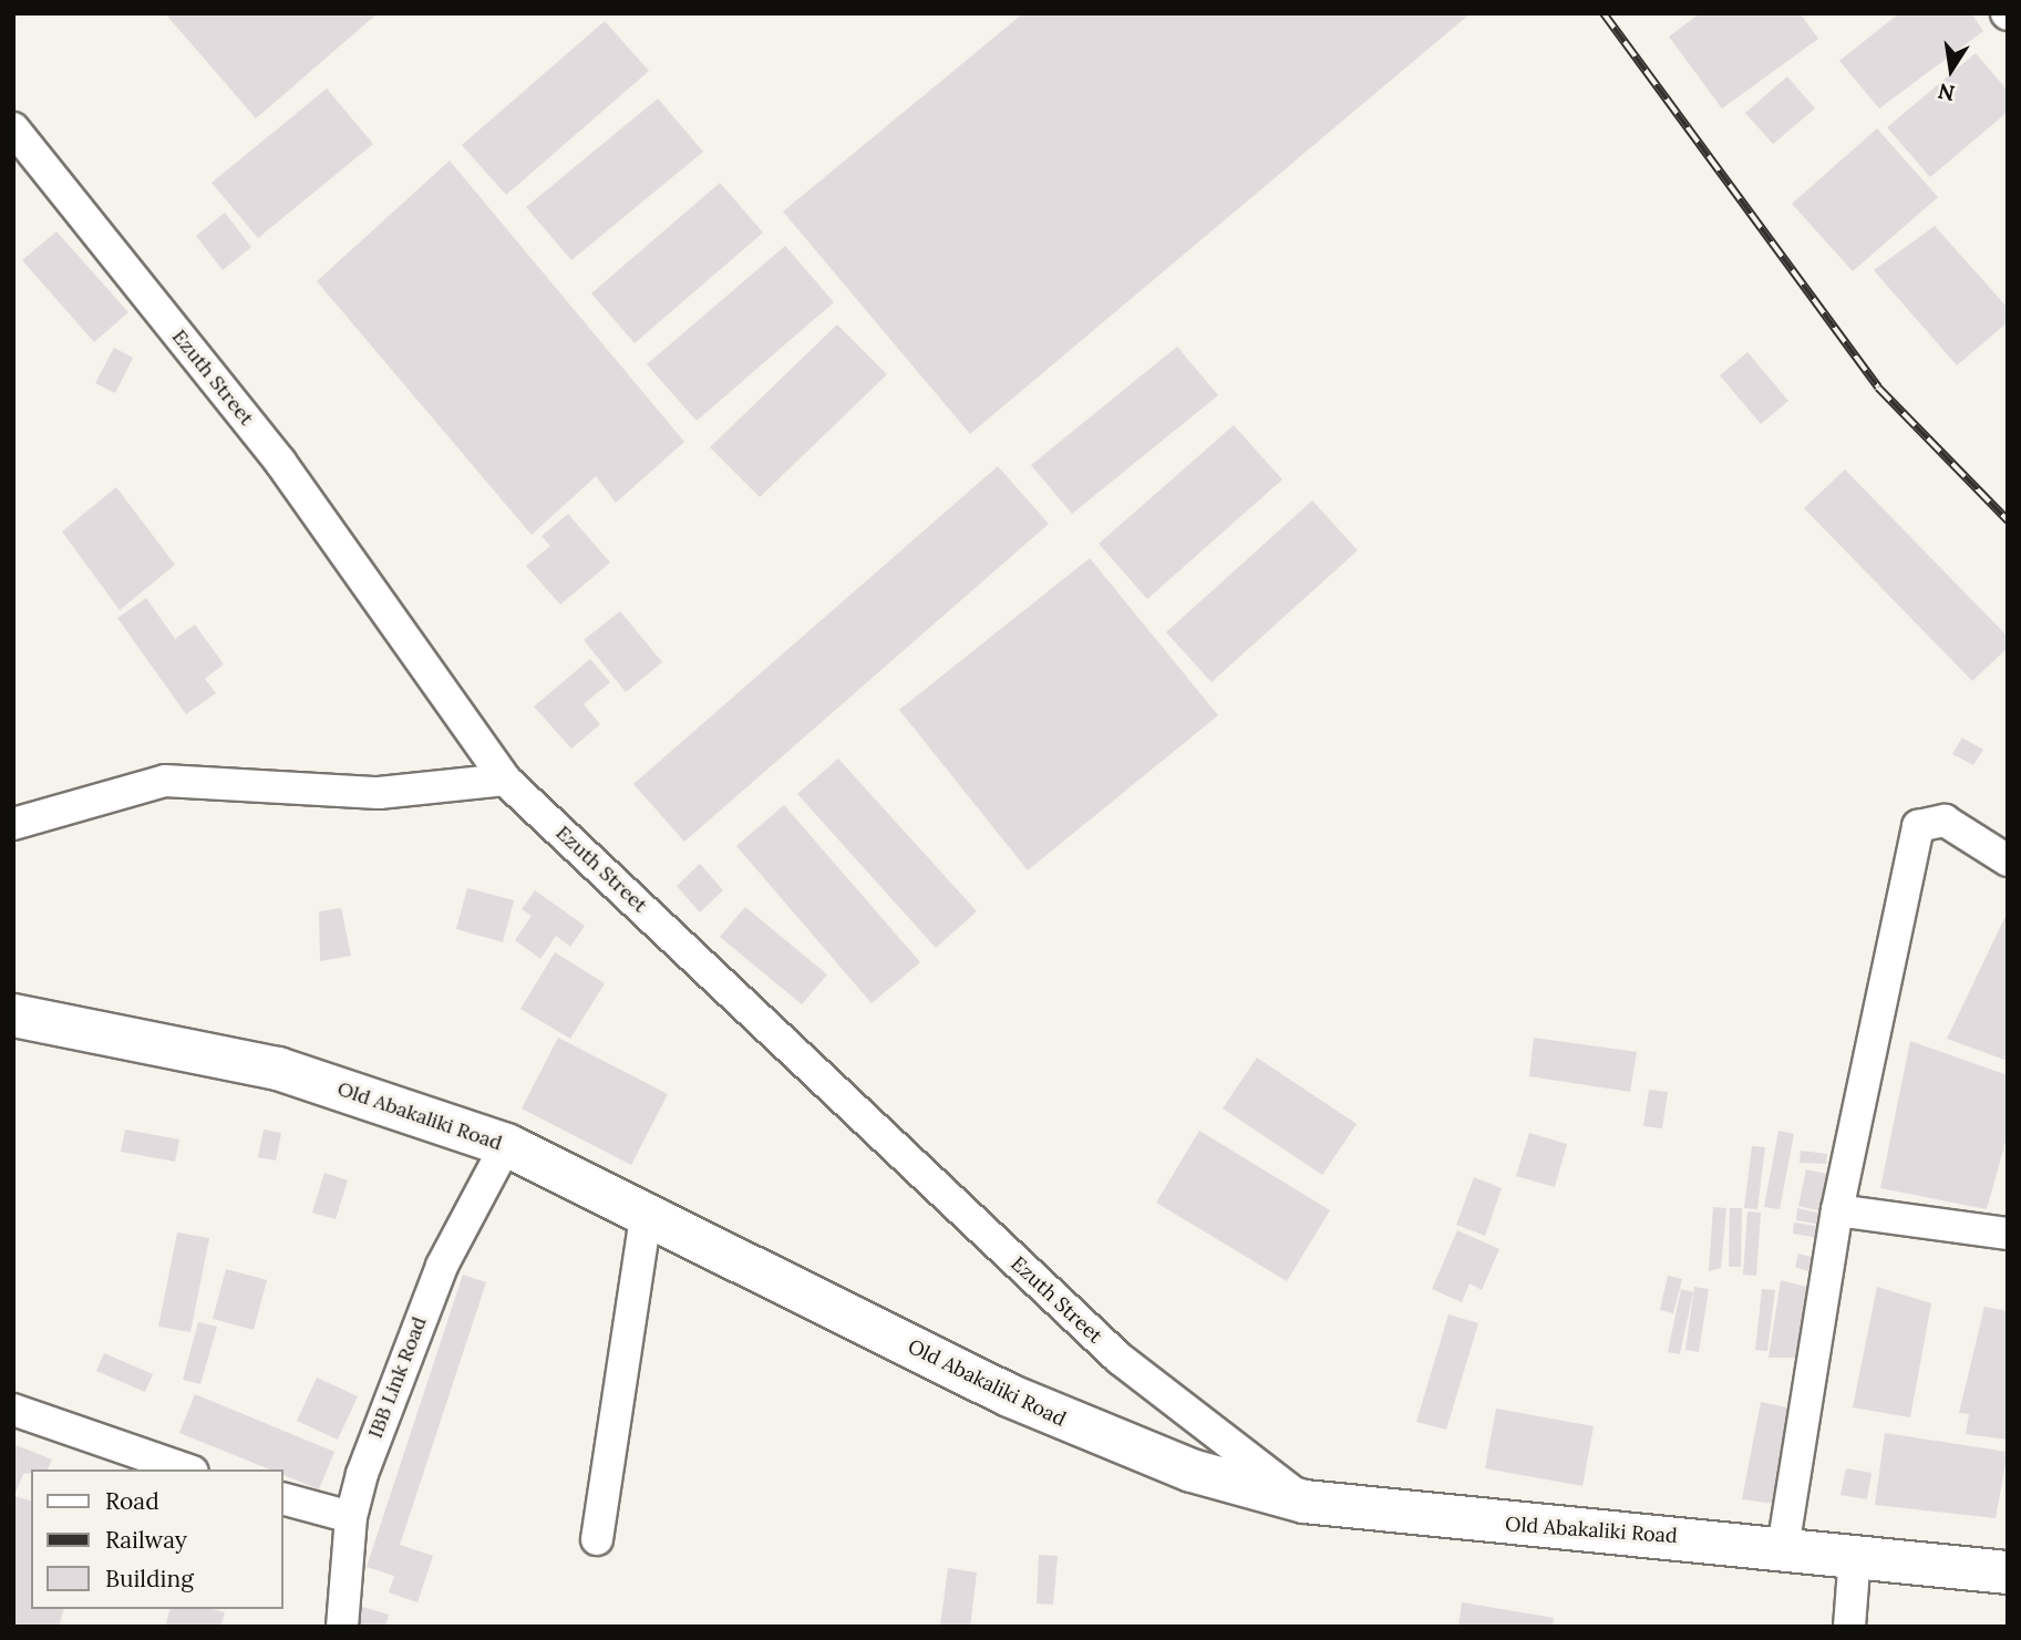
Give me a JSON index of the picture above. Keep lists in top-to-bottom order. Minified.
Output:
{"streets":{"main road":["Old Abakaliki Road"],"street":["Ezuth Street","IBB Link Road"]},"crossings":[["Ezuth Street","Old Abakaliki Road"],["Old Abakaliki Road","IBB Link Road"]],"legend":["Road","Railway","Building"],"north":"bottom"}
